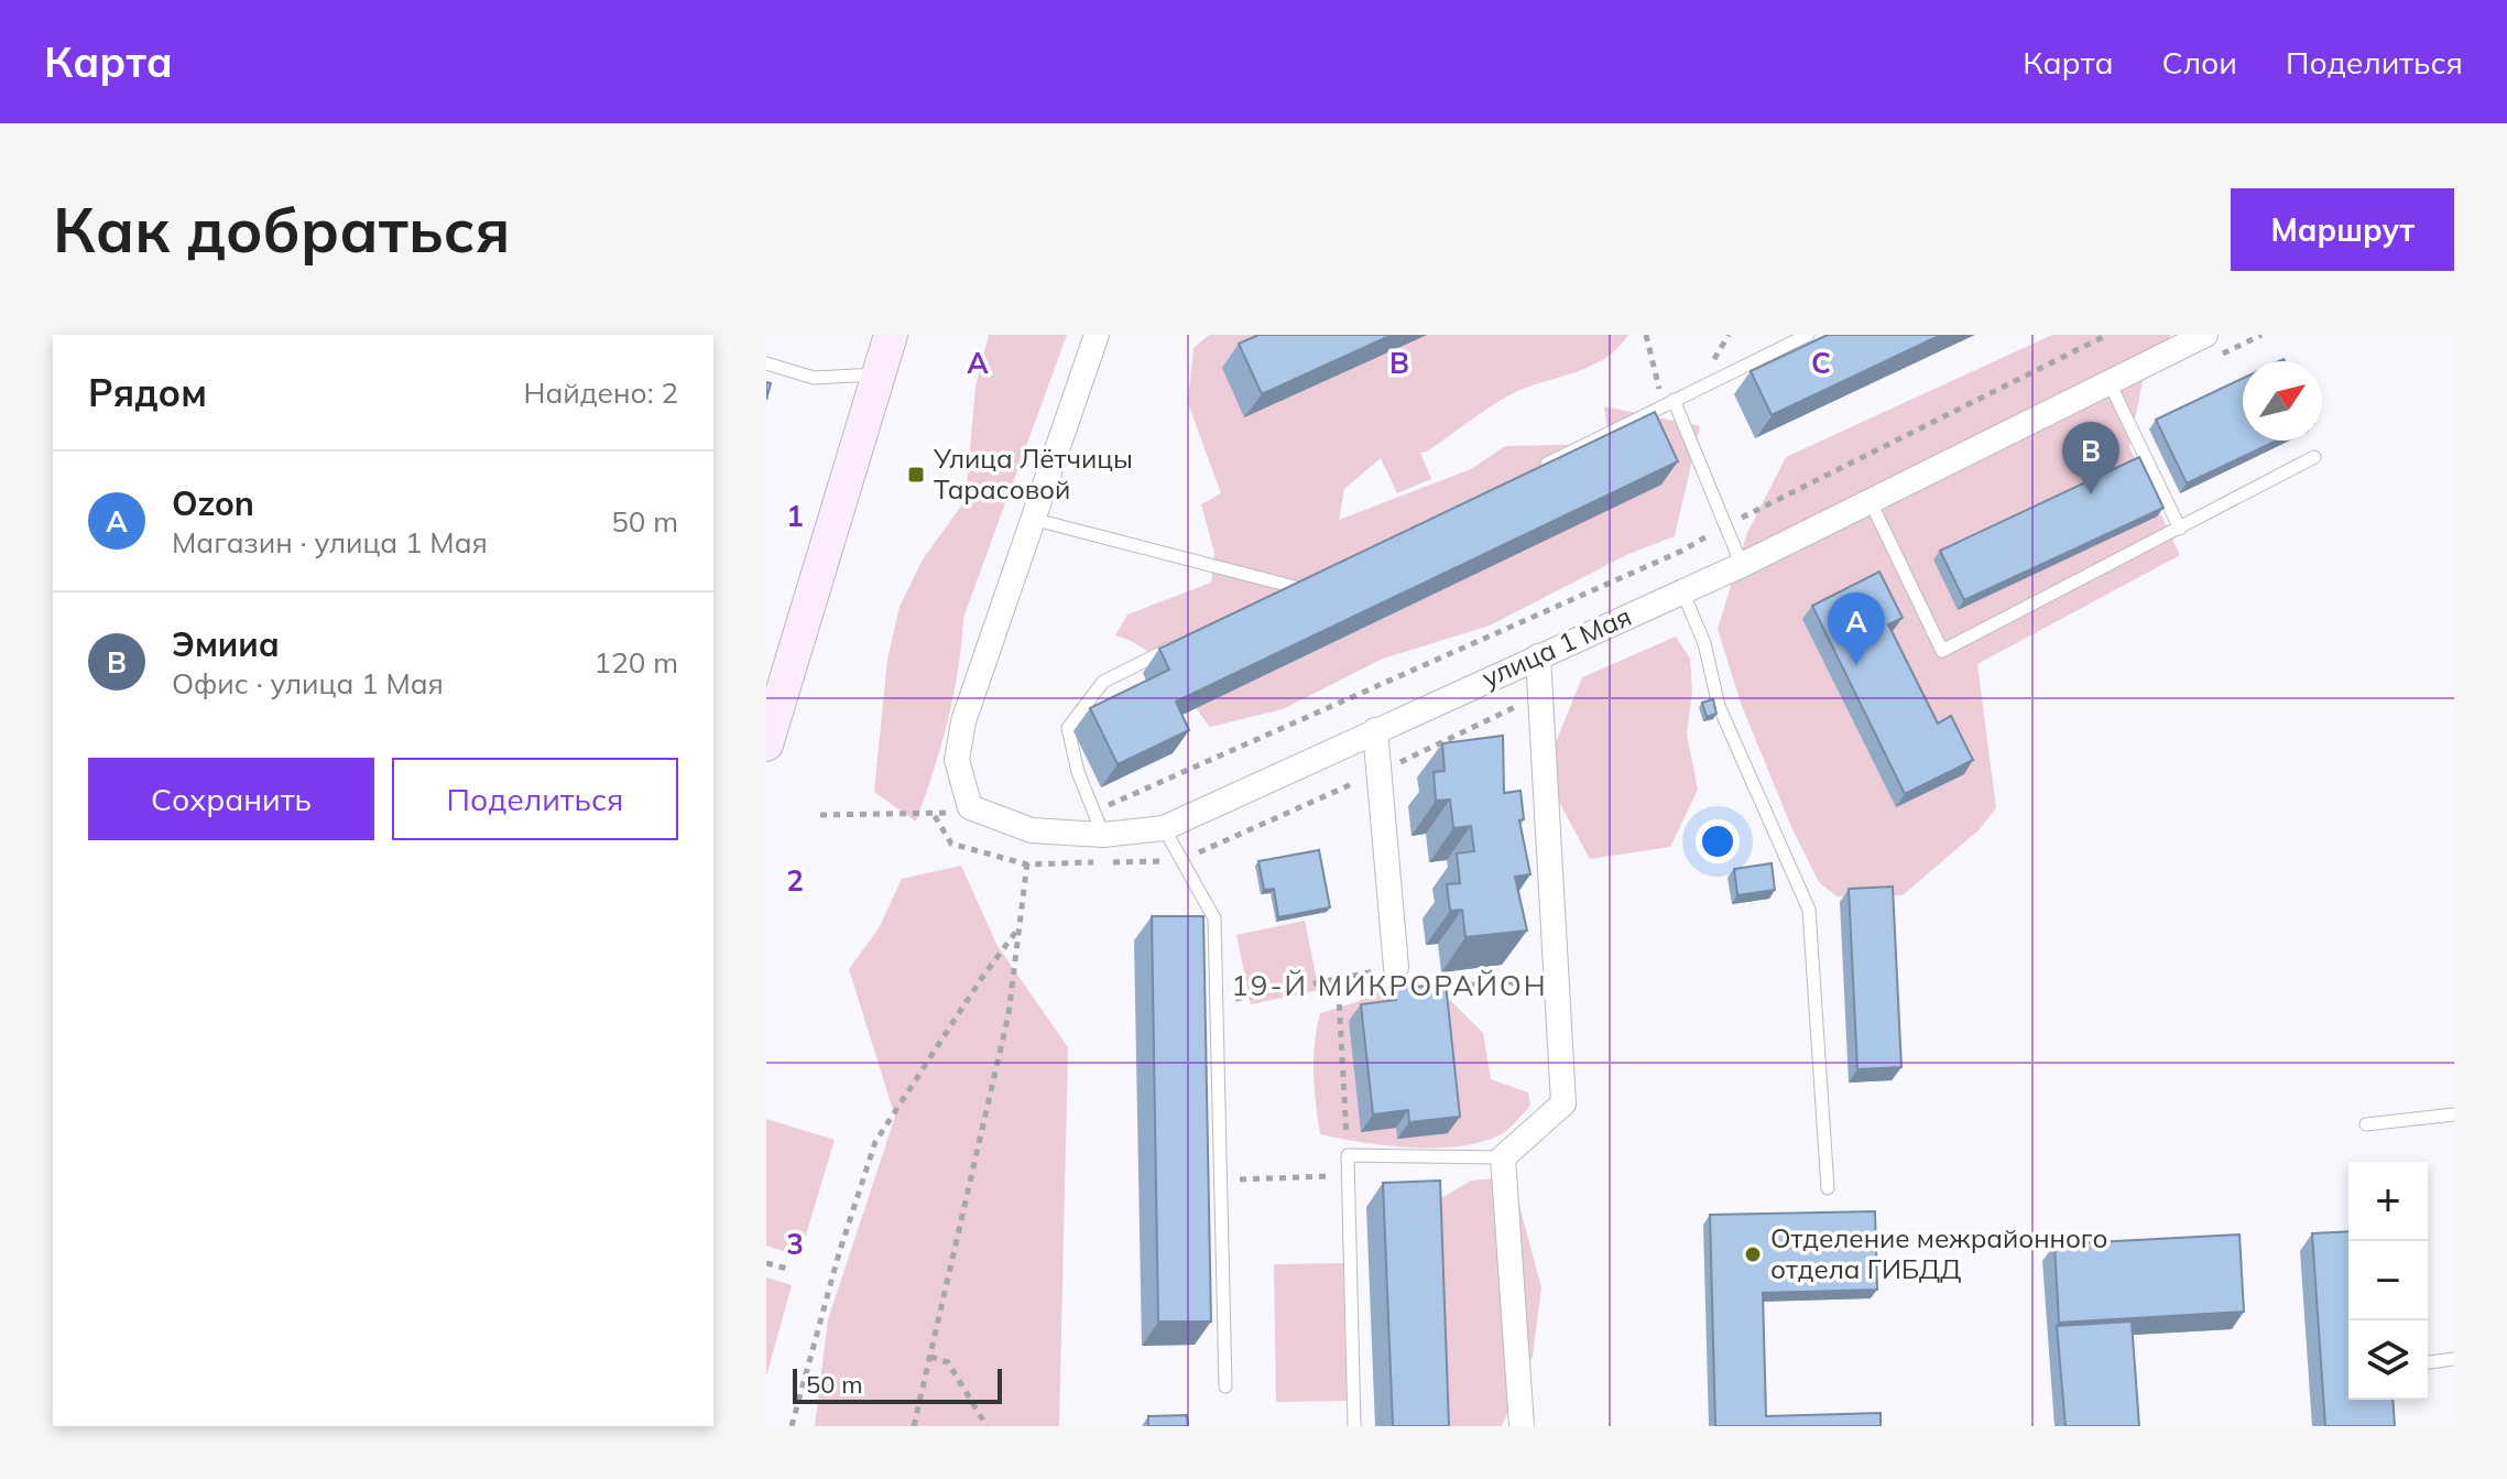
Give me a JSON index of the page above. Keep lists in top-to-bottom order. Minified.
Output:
{"streets":{"street":["улица 1 Мая"]},"districts":["19-Й МИКРОРАЙОН"],"places":{"transit":["Улица Лётчицы Тарасовой"],"other":["Отделение межрайонного отдела ГИБДД"]},"scale_bar":"50 m","north":"top right","page":{"header":"Карта","nav":["Карта","Слои","Поделиться"],"buttons":["Маршрут",["Сохранить","Поделиться"]],"title":"Как добраться","heading":["Рядом","Найдено: 2"],"pins":["B","A"],"list":[{"mark":"A","name":"Ozon","note":"Магазин · улица 1 Мая","value":"50 m"},{"mark":"B","name":"Эмииа","note":"Офис · улица 1 Мая","value":"120 m"}],"map_buttons":["+","−"],"scale":"50 m"},"grid":{"columns":["A","B","C"],"rows":["1","2","3"]}}
